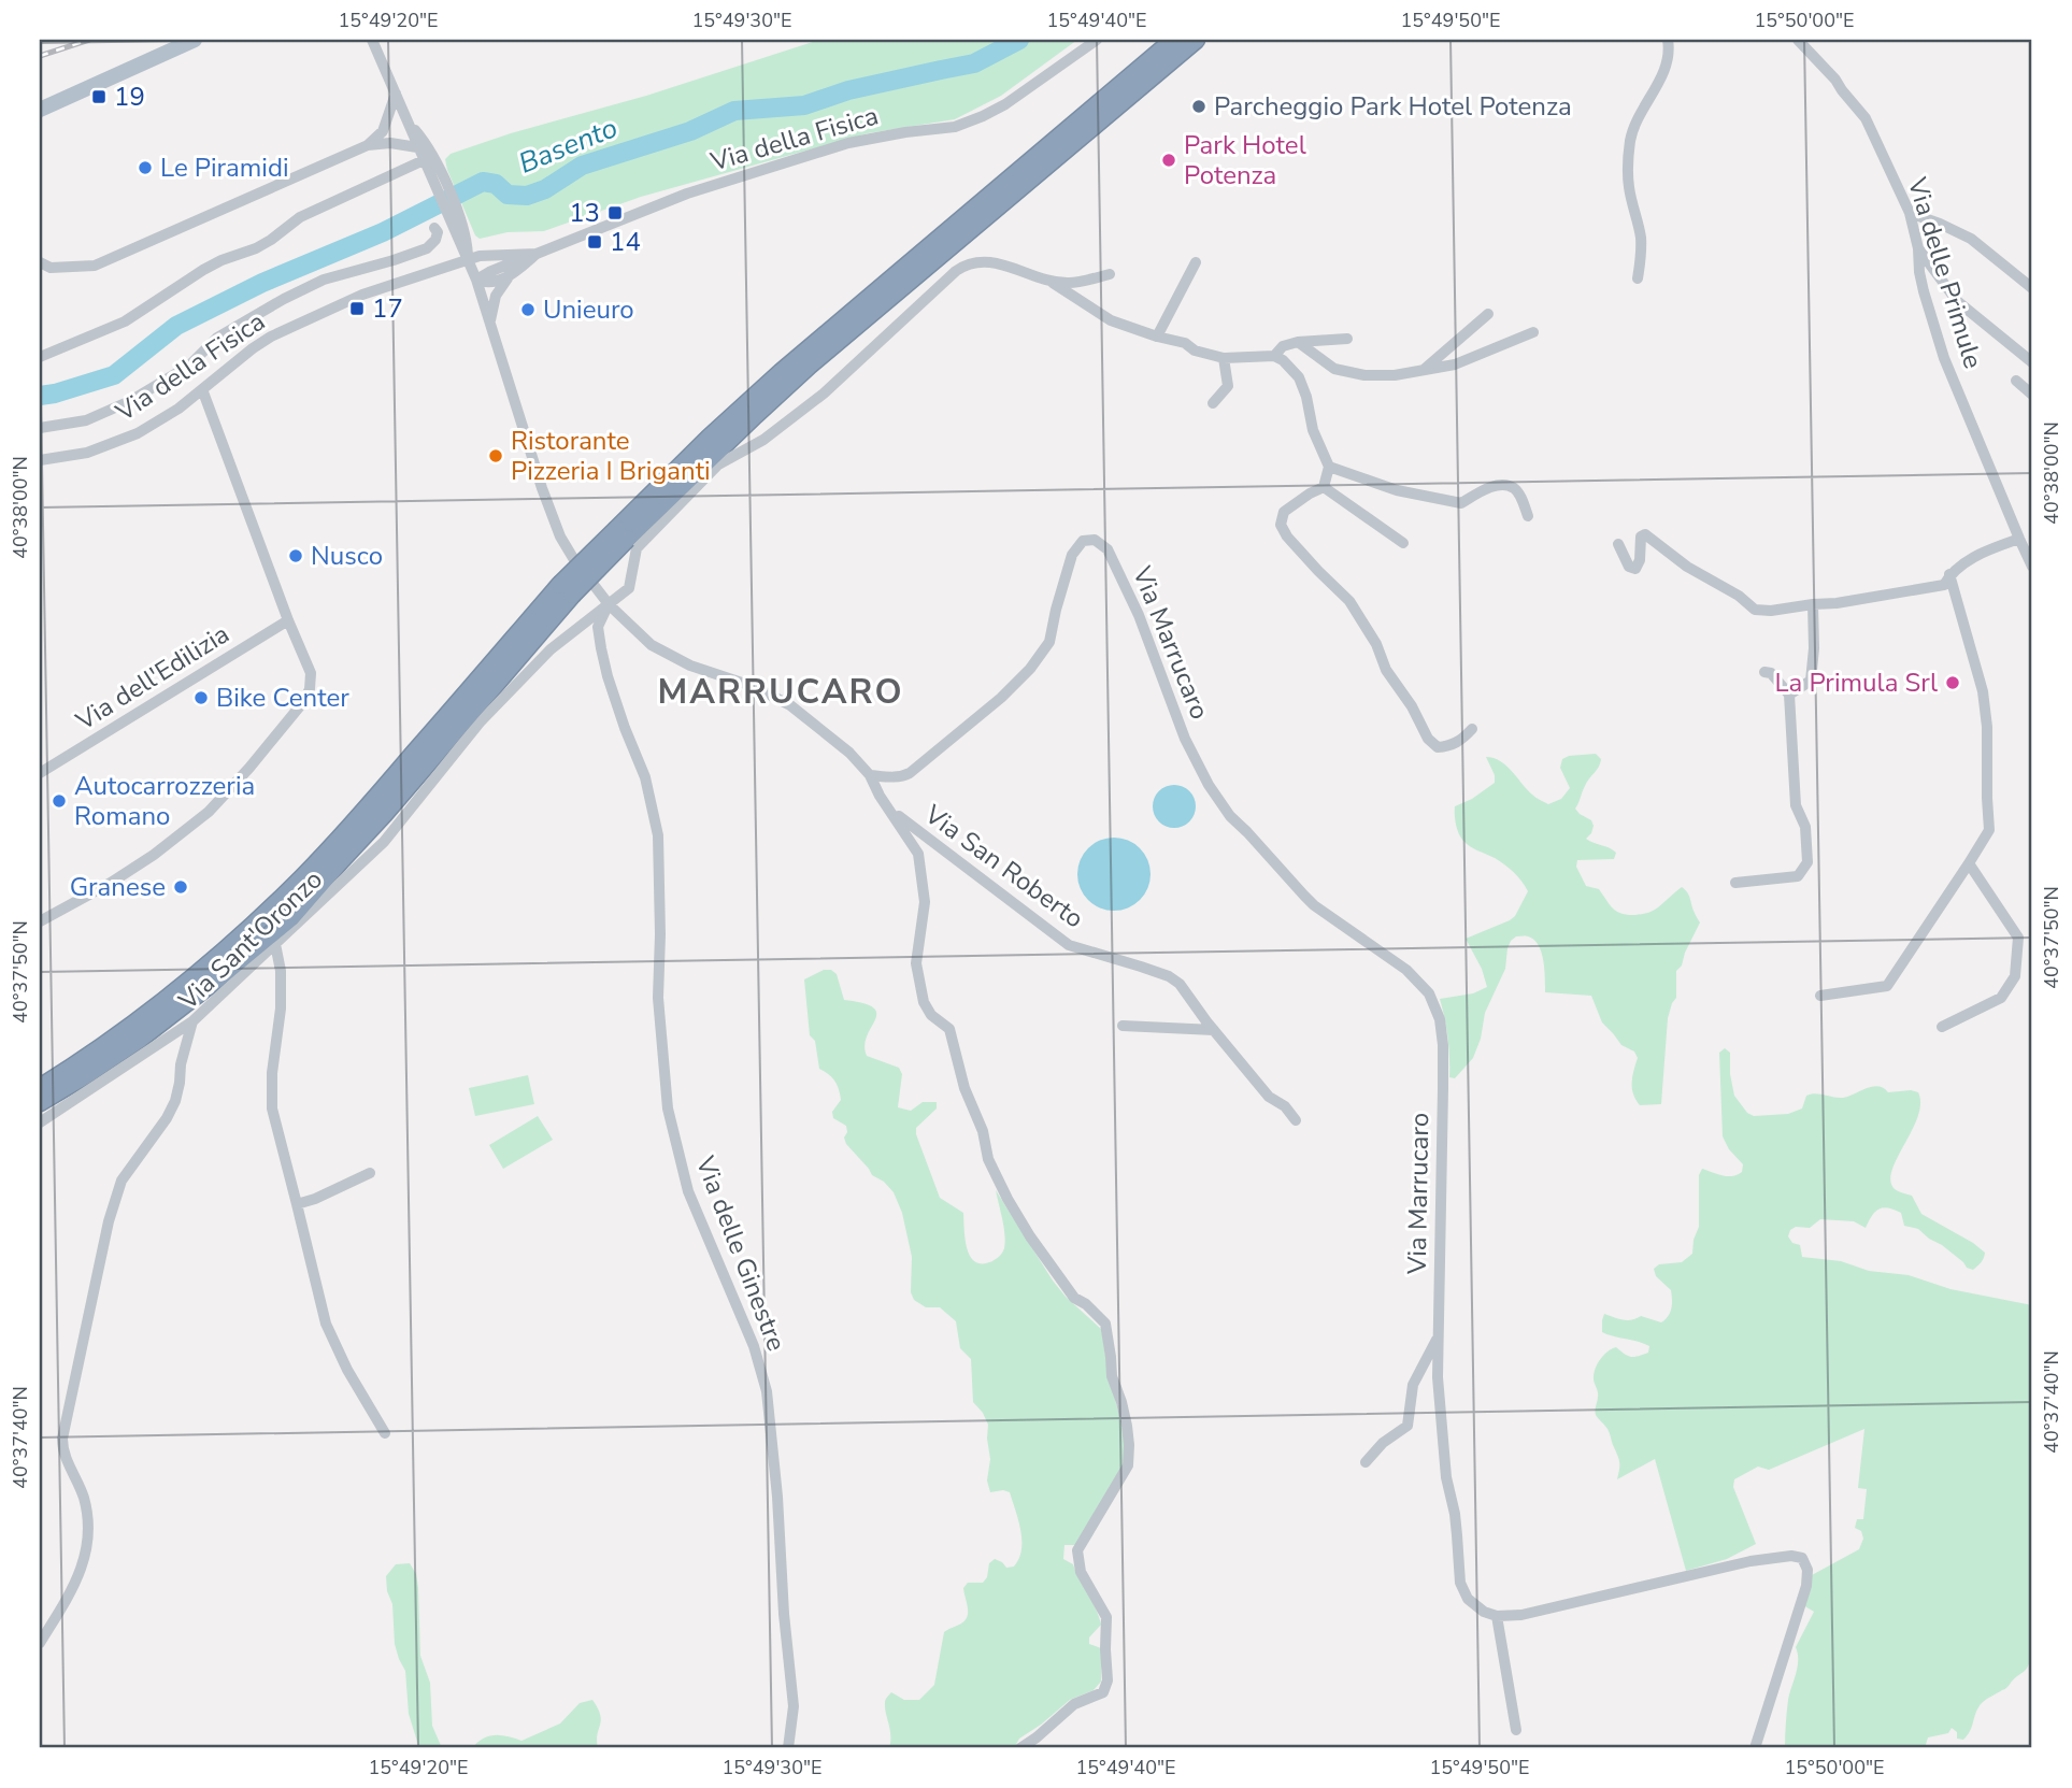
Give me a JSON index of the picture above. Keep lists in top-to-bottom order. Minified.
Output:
{"streets":{"street":["Via della Fisica","Via delle Primule","Via Marrucaro","Via dell'Edilizia","Via San Roberto","Via Sant'Oronzo","Via delle Ginestre"]},"crossings":[["Via Sant'Oronzo","Via delle Ginestre"]],"districts":["MARRUCARO"],"water":["Basento"],"places":{"transit":["19","13","14","17"],"other":["Parcheggio Park Hotel Potenza","Park Hotel Potenza","Le Piramidi","Unieuro","Ristorante Pizzeria I Briganti","Nusco","La Primula Srl","Bike Center","Autocarrozzeria Romano","Granese"]},"coordinates":["15°49'20\"E","15°49'30\"E","15°49'40\"E","15°49'50\"E","15°50'00\"E","40°38'00\"N","40°37'50\"N","40°37'40\"N"]}
